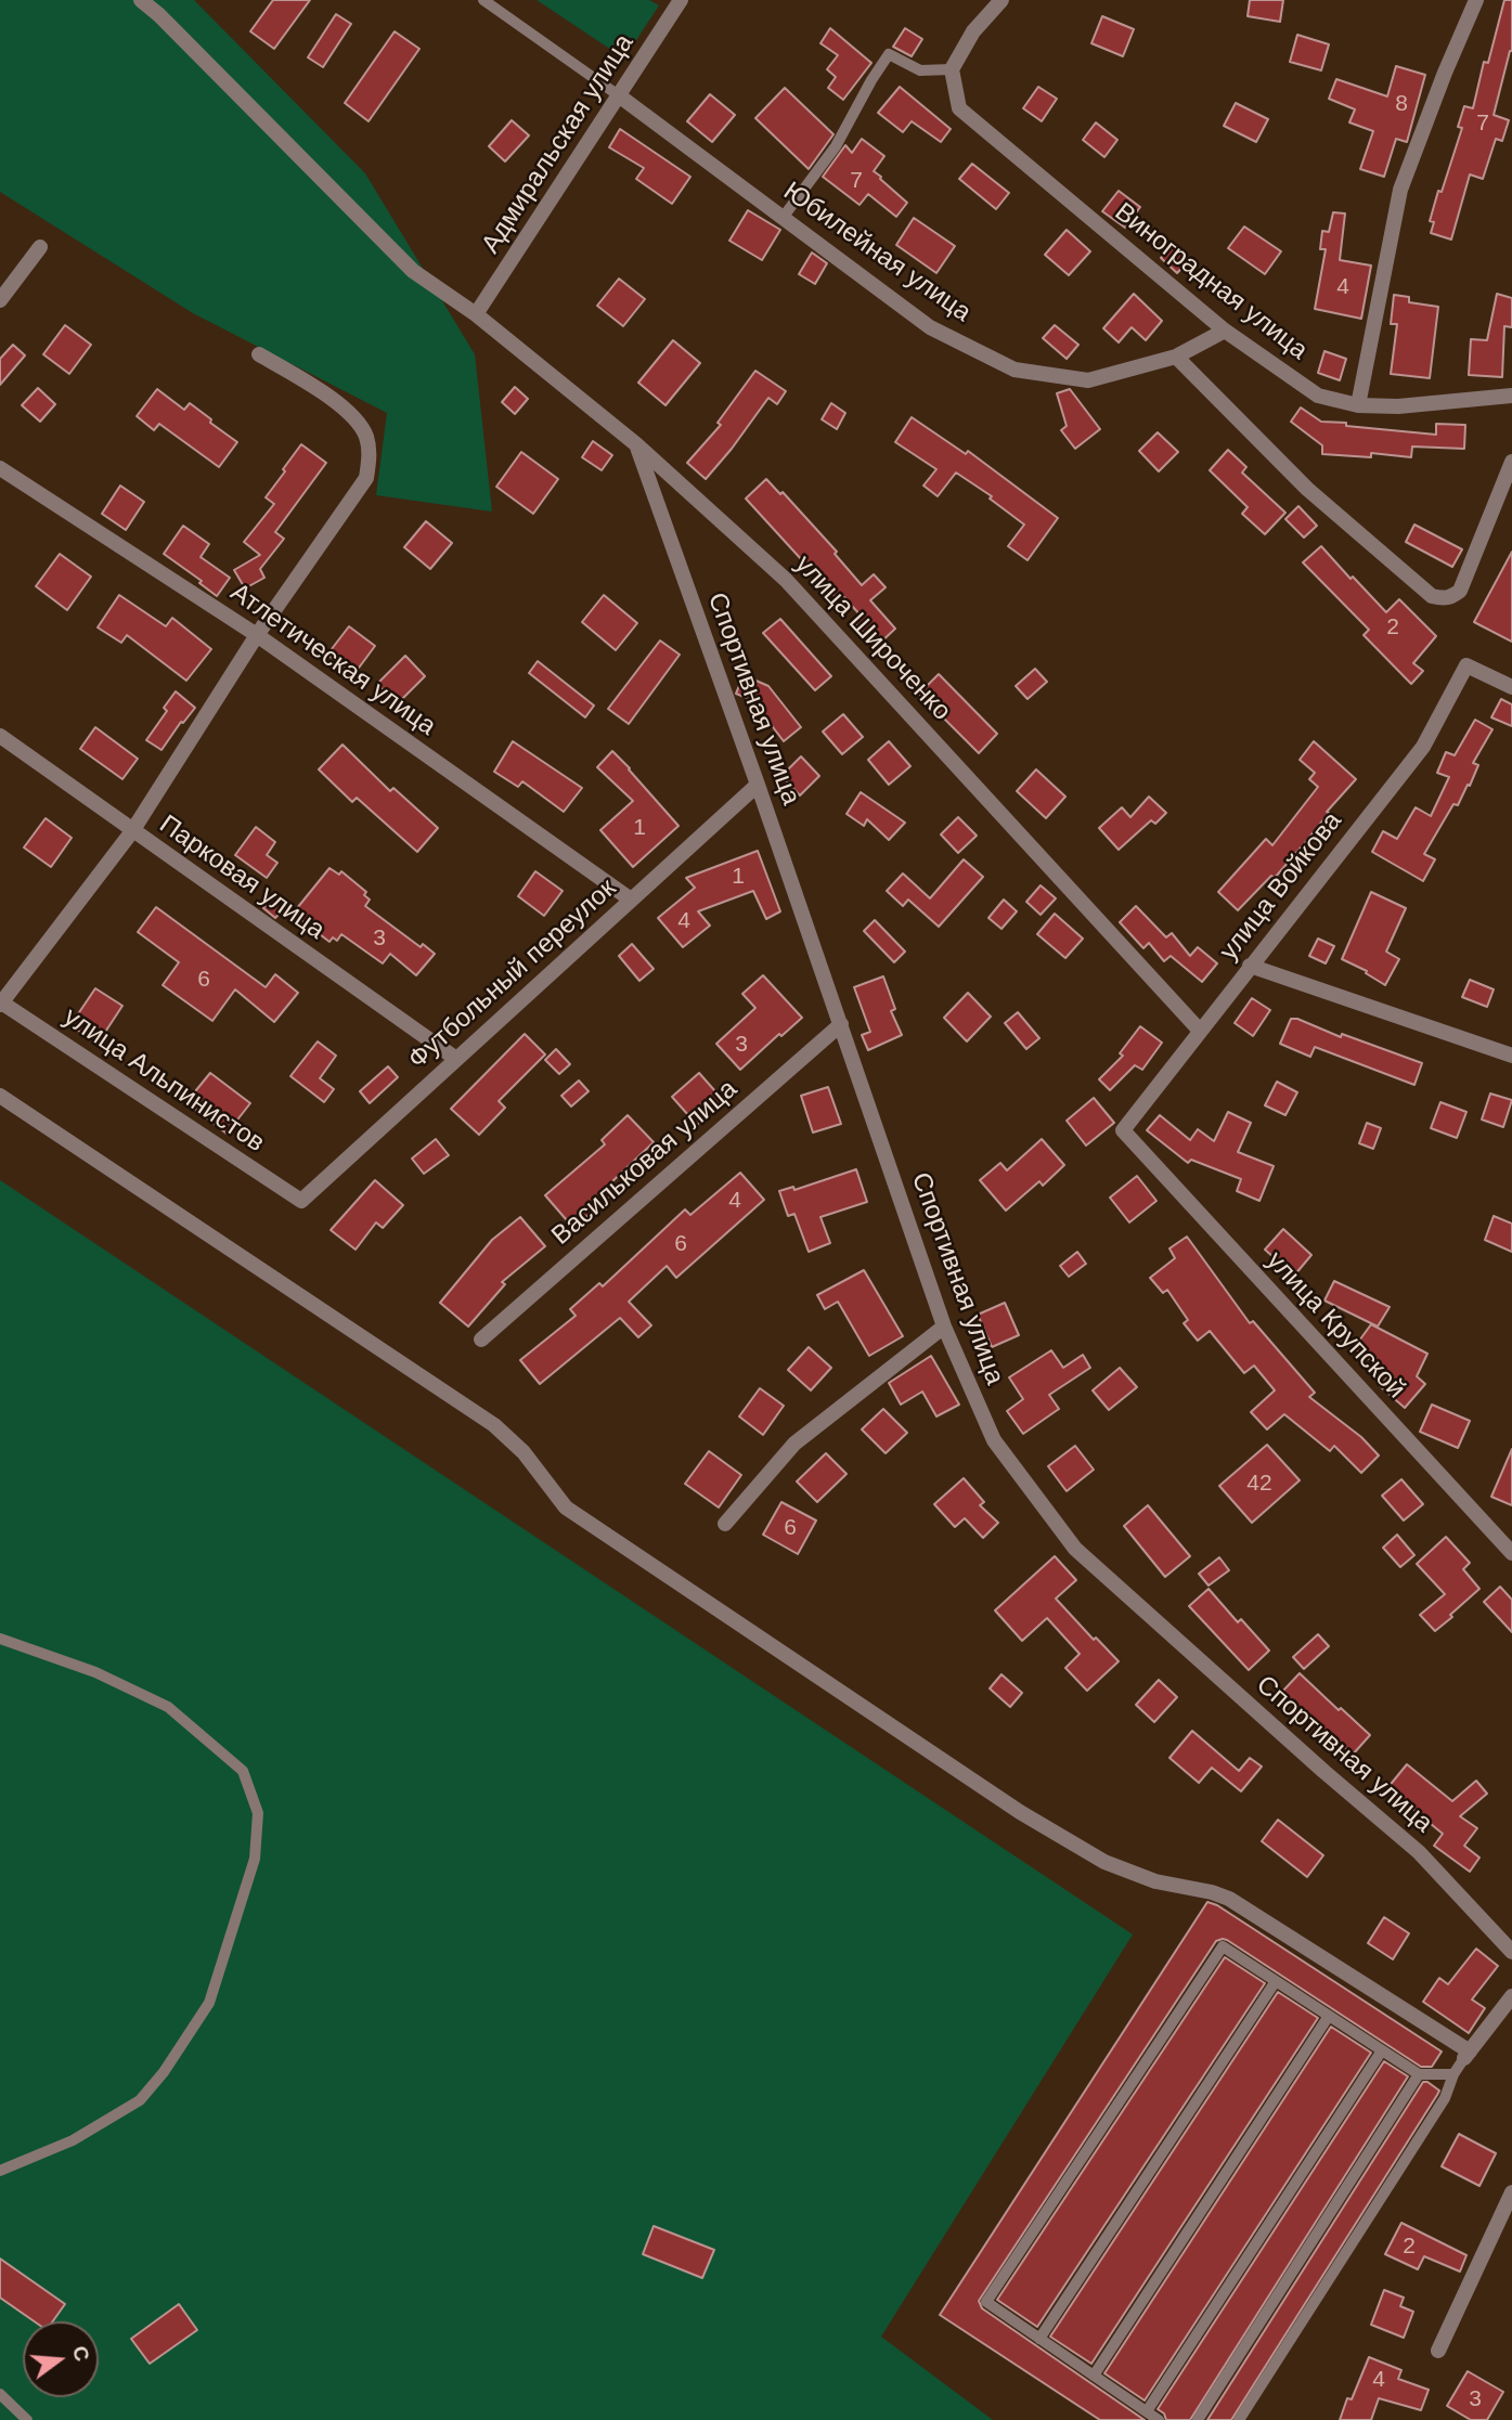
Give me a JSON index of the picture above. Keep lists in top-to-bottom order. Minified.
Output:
{"streets":{"street":["Адмиральская улица","Юбилейная улица","Виноградная улица","улица Широченко","Атлетическая улица","Спортивная улица","Парковая улица","улица Войкова","Футбольный переулок","улица Альпинистов","Васильковая улица","улица Крупской"]},"crossings":[["Адмиральская улица","Юбилейная улица"],["Адмиральская улица","улица Широченко"],["Юбилейная улица","Виноградная улица"],["улица Широченко","Спортивная улица"],["улица Широченко","улица Войкова"],["Атлетическая улица","Футбольный переулок"],["Спортивная улица","Футбольный переулок"],["Спортивная улица","Васильковая улица"],["Парковая улица","Футбольный переулок"],["улица Войкова","улица Крупской"],["Футбольный переулок","улица Альпинистов"]],"house_numbers":["8","7","7","4","2","1","1","4","3","6","3","4","6","42","6","2","4","3"],"north":"right"}
